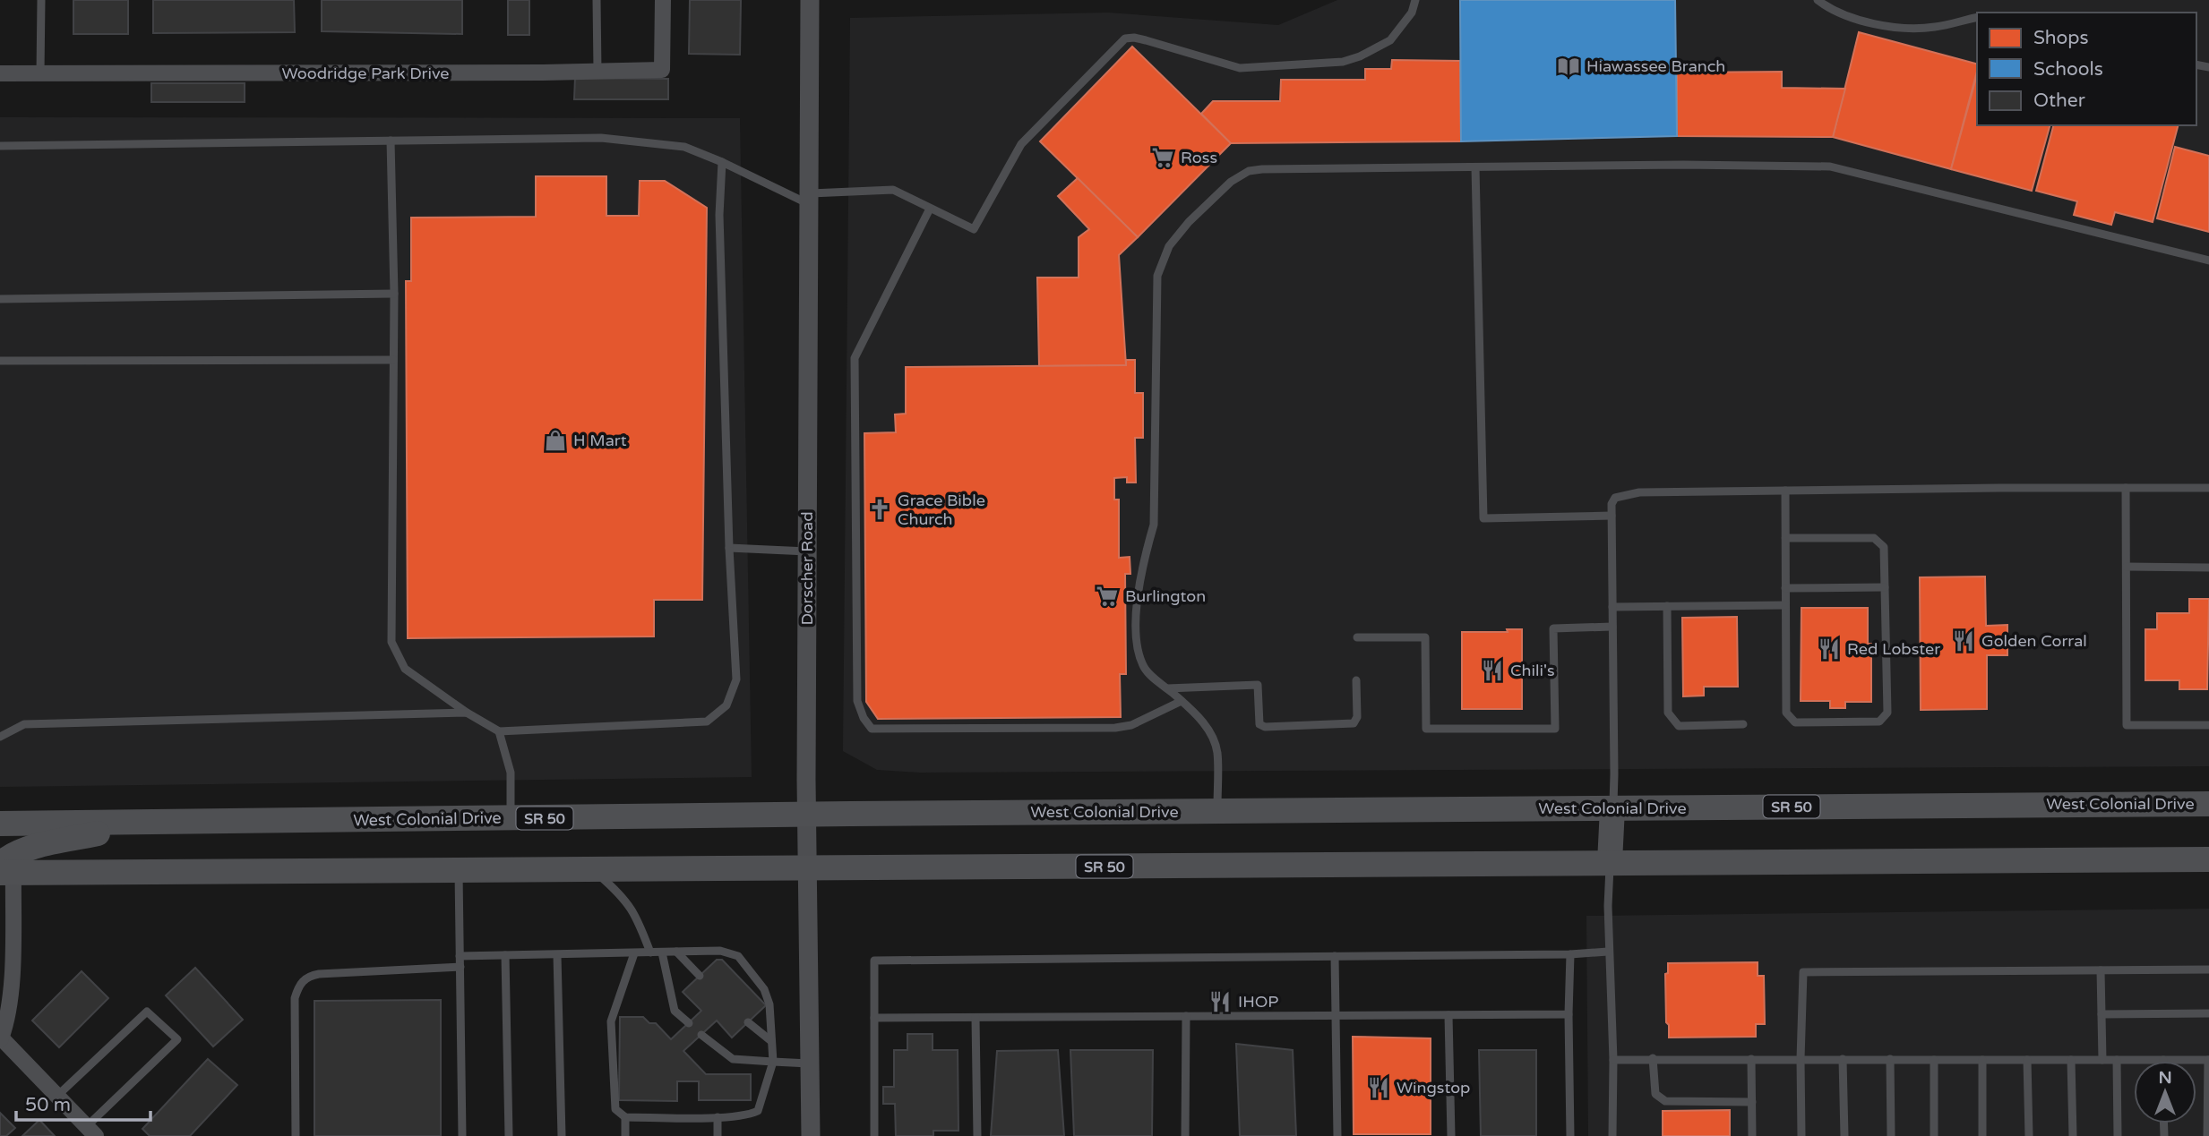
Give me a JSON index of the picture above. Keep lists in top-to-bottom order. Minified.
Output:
{"streets":{"highway":["West Colonial Drive","SR 50"],"street":["Woodridge Park Drive","Dorscher Road"]},"crossings":[["Dorscher Road","West Colonial Drive"],["Dorscher Road","SR 50"]],"places":{"library":["Hiawassee Branch"],"supermarket":["Ross","Burlington"],"shop":["H Mart"],"church":["Grace Bible Church"],"restaurant":["Golden Corral","Red Lobster","Chili's","IHOP","Wingstop"]},"legend":["Shops","Schools","Other"],"scale_bar":"50 m","north":"top"}
